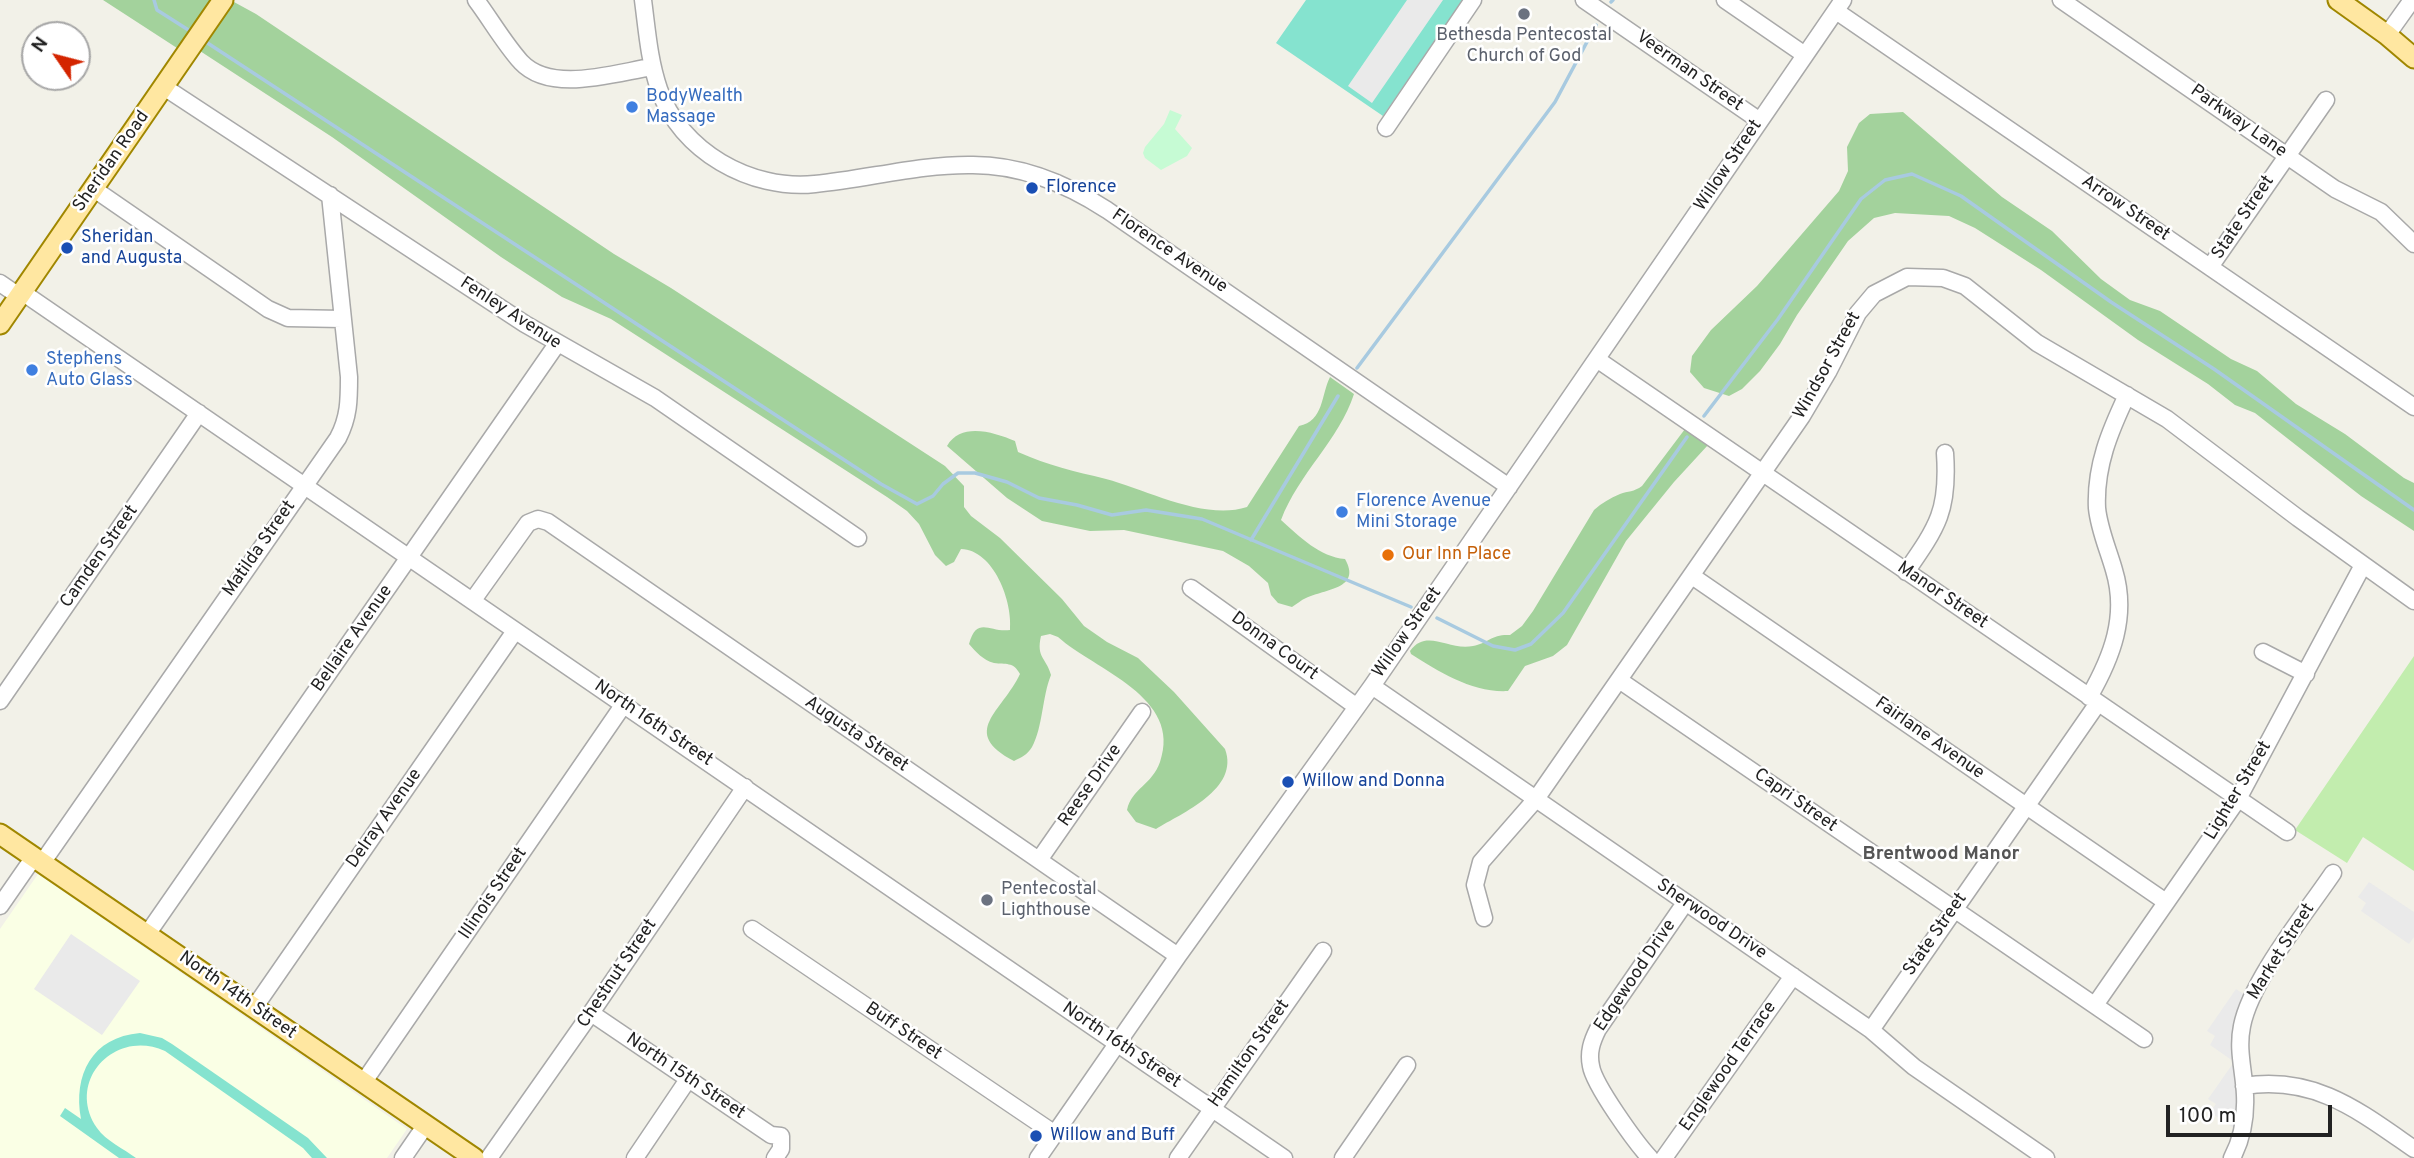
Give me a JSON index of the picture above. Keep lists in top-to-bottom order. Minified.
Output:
{"streets":{"main road":["Sheridan Road","North 14th Street"],"street":["Veerman Street","Parkway Lane","Willow Street","Arrow Street","State Street","Florence Avenue","Fenley Avenue","Windsor Street","Matilda Street","Camden Street","Manor Street","Bellaire Avenue","Donna Court","North 16th Street","Augusta Street","Fairlane Avenue","Reese Drive","Lighter Street","Capri Street","Delray Avenue","Illinois Street","Sherwood Drive","Market Street","Chestnut Street","Edgewood Drive","Buff Street","Hamilton Street","Englewood Terrace","North 15th Street"]},"crossings":[["Veerman Street","Willow Street"],["Parkway Lane","State Street"],["Sheridan Road","Fenley Avenue"],["Sheridan Road","North 16th Street"],["Willow Street","Arrow Street"],["Willow Street","Florence Avenue"],["Willow Street","Manor Street"],["Willow Street","Donna Court"],["Willow Street","North 16th Street"],["Willow Street","Augusta Street"],["Willow Street","Sherwood Drive"],["Willow Street","Buff Street"],["Arrow Street","State Street"],["State Street","Windsor Street"],["State Street","Manor Street"],["State Street","Fairlane Avenue"],["State Street","Capri Street"],["State Street","Sherwood Drive"],["Fenley Avenue","Matilda Street"],["Fenley Avenue","Bellaire Avenue"],["Windsor Street","Manor Street"],["Windsor Street","Fairlane Avenue"],["Windsor Street","Lighter Street"],["Windsor Street","Capri Street"],["Windsor Street","Sherwood Drive"],["Matilda Street","North 16th Street"],["Matilda Street","North 14th Street"],["Camden Street","North 16th Street"],["Manor Street","Lighter Street"],["Bellaire Avenue","North 16th Street"],["Bellaire Avenue","North 14th Street"],["North 16th Street","Augusta Street"],["North 16th Street","Delray Avenue"],["North 16th Street","Illinois Street"],["North 16th Street","Chestnut Street"],["North 16th Street","Hamilton Street"],["Augusta Street","Reese Drive"],["Fairlane Avenue","Lighter Street"],["Lighter Street","Capri Street"],["Delray Avenue","North 14th Street"],["Illinois Street","North 14th Street"],["Sherwood Drive","Edgewood Drive"],["Sherwood Drive","Englewood Terrace"],["Chestnut Street","North 15th Street"]],"districts":["Brentwood Manor"],"places":["Bethesda Pentecostal Church of God","BodyWealth Massage","Florence","Sheridan and Augusta","Stephens Auto Glass","Florence Avenue Mini Storage","Our Inn Place","Willow and Donna","Pentecostal Lighthouse","Willow and Buff"],"scale_bar":"100 m","north":"top left"}
